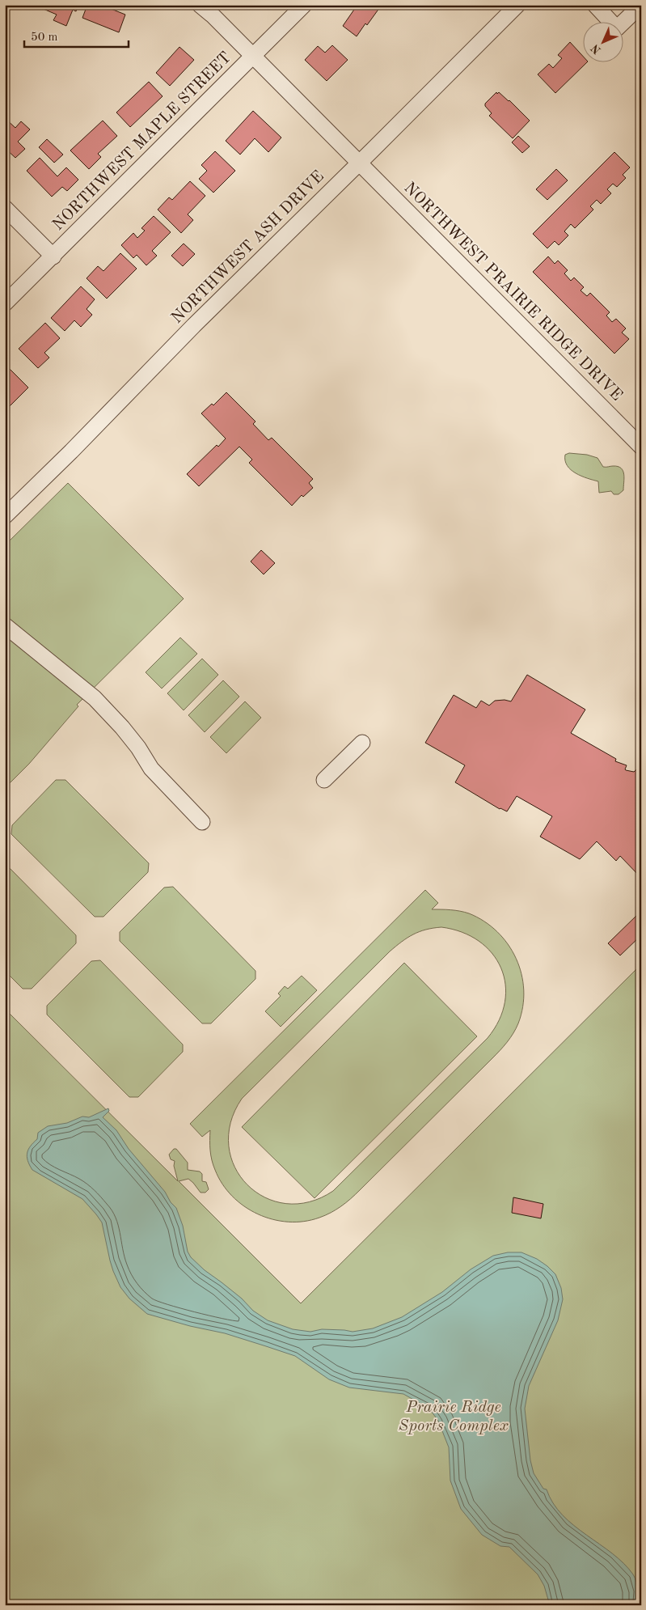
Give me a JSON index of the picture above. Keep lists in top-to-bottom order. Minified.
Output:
{"streets":{"street":["NORTHWEST MAPLE STREET","NORTHWEST ASH DRIVE","NORTHWEST PRAIRIE RIDGE DRIVE"]},"crossings":[["NORTHWEST MAPLE STREET","NORTHWEST PRAIRIE RIDGE DRIVE"],["NORTHWEST ASH DRIVE","NORTHWEST PRAIRIE RIDGE DRIVE"]],"parks":["Prairie Ridge Sports Complex"],"scale_bar":"50 m","north":"bottom left"}
